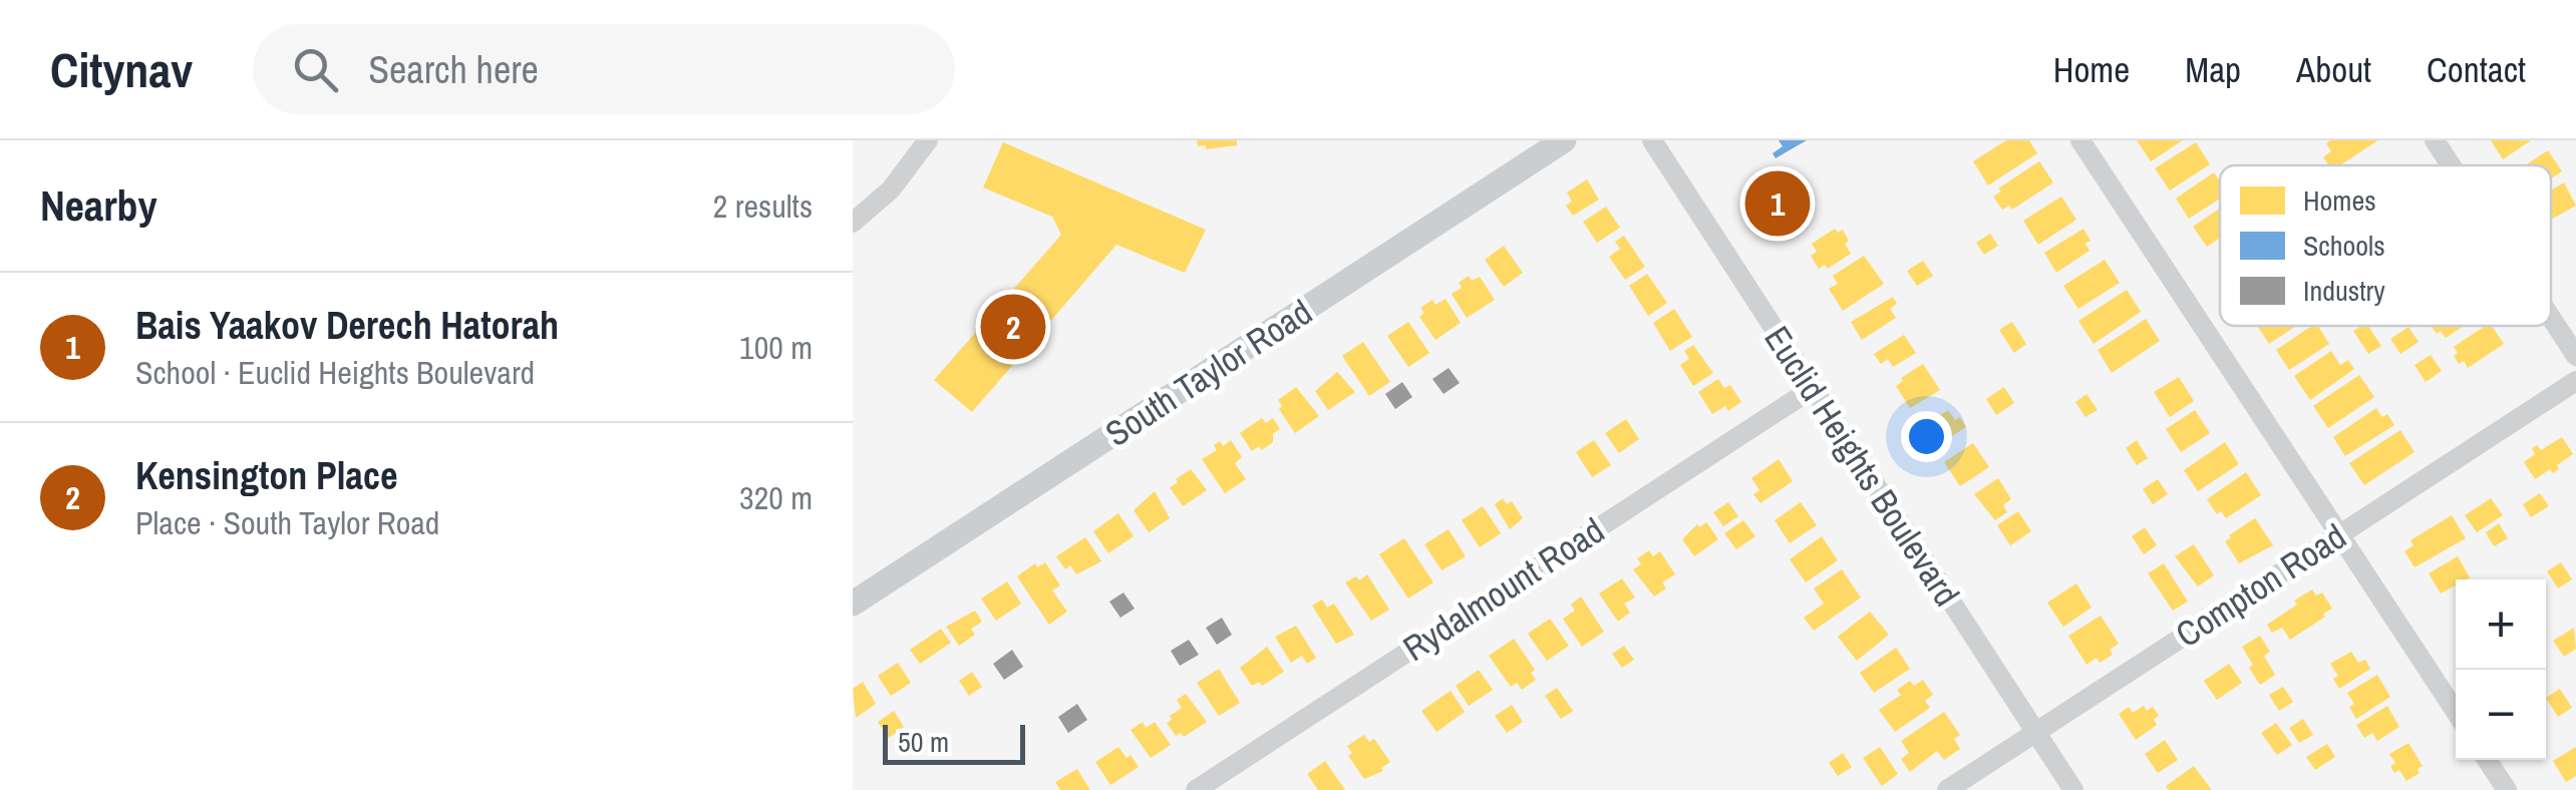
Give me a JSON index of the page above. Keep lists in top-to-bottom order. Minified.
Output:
{"streets":{"main road":["South Taylor Road"],"street":["Euclid Heights Boulevard","Compton Road","Rydalmount Road"]},"crossings":[["Euclid Heights Boulevard","Compton Road"],["Euclid Heights Boulevard","Rydalmount Road"]],"legend":["Homes","Schools","Industry"],"scale_bar":"50 m","page":{"header":"Citynav","search":"Search here","nav":["Home","Map","About","Contact"],"heading":["Nearby","2 results"],"pins":["1","2"],"list":[{"mark":"1","name":"Bais Yaakov Derech Hatorah","note":"School · Euclid Heights Boulevard","value":"100 m"},{"mark":"2","name":"Kensington Place","note":"Place · South Taylor Road","value":"320 m"}],"map_buttons":["+","−"],"scale":"50 m"}}
